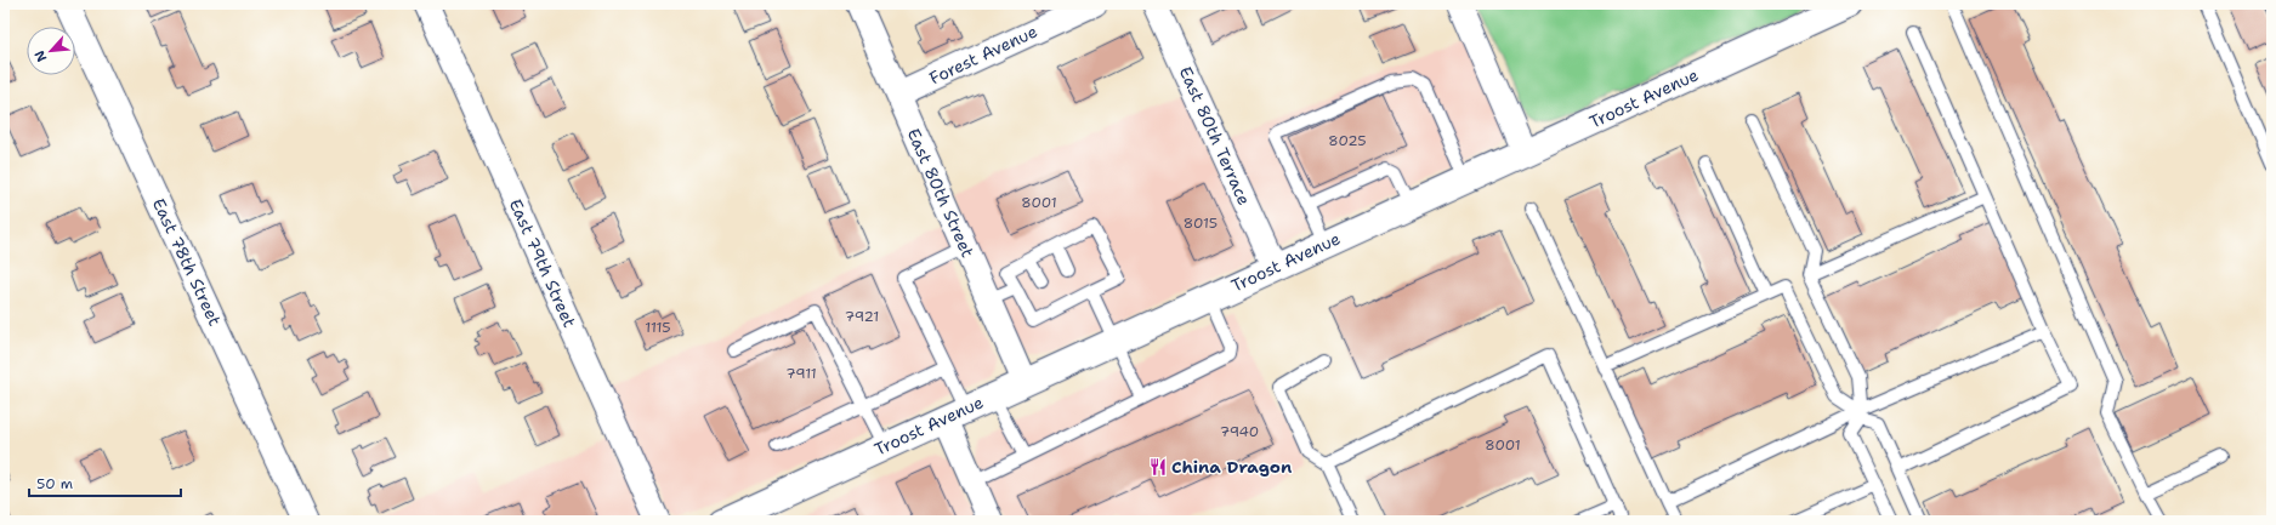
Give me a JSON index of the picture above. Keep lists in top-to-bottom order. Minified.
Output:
{"streets":{"main road":["Troost Avenue"],"street":["Forest Avenue","East 80th Terrace","East 80th Street","East 78th Street","East 79th Street"]},"crossings":[["Forest Avenue","East 80th Street"],["Troost Avenue","East 80th Terrace"],["Troost Avenue","East 80th Street"]],"places":{"restaurant":["China Dragon"]},"house_numbers":["8025","8001","8015","7921","1115","7911","7940","8001"],"scale_bar":"50 m","north":"bottom left"}
